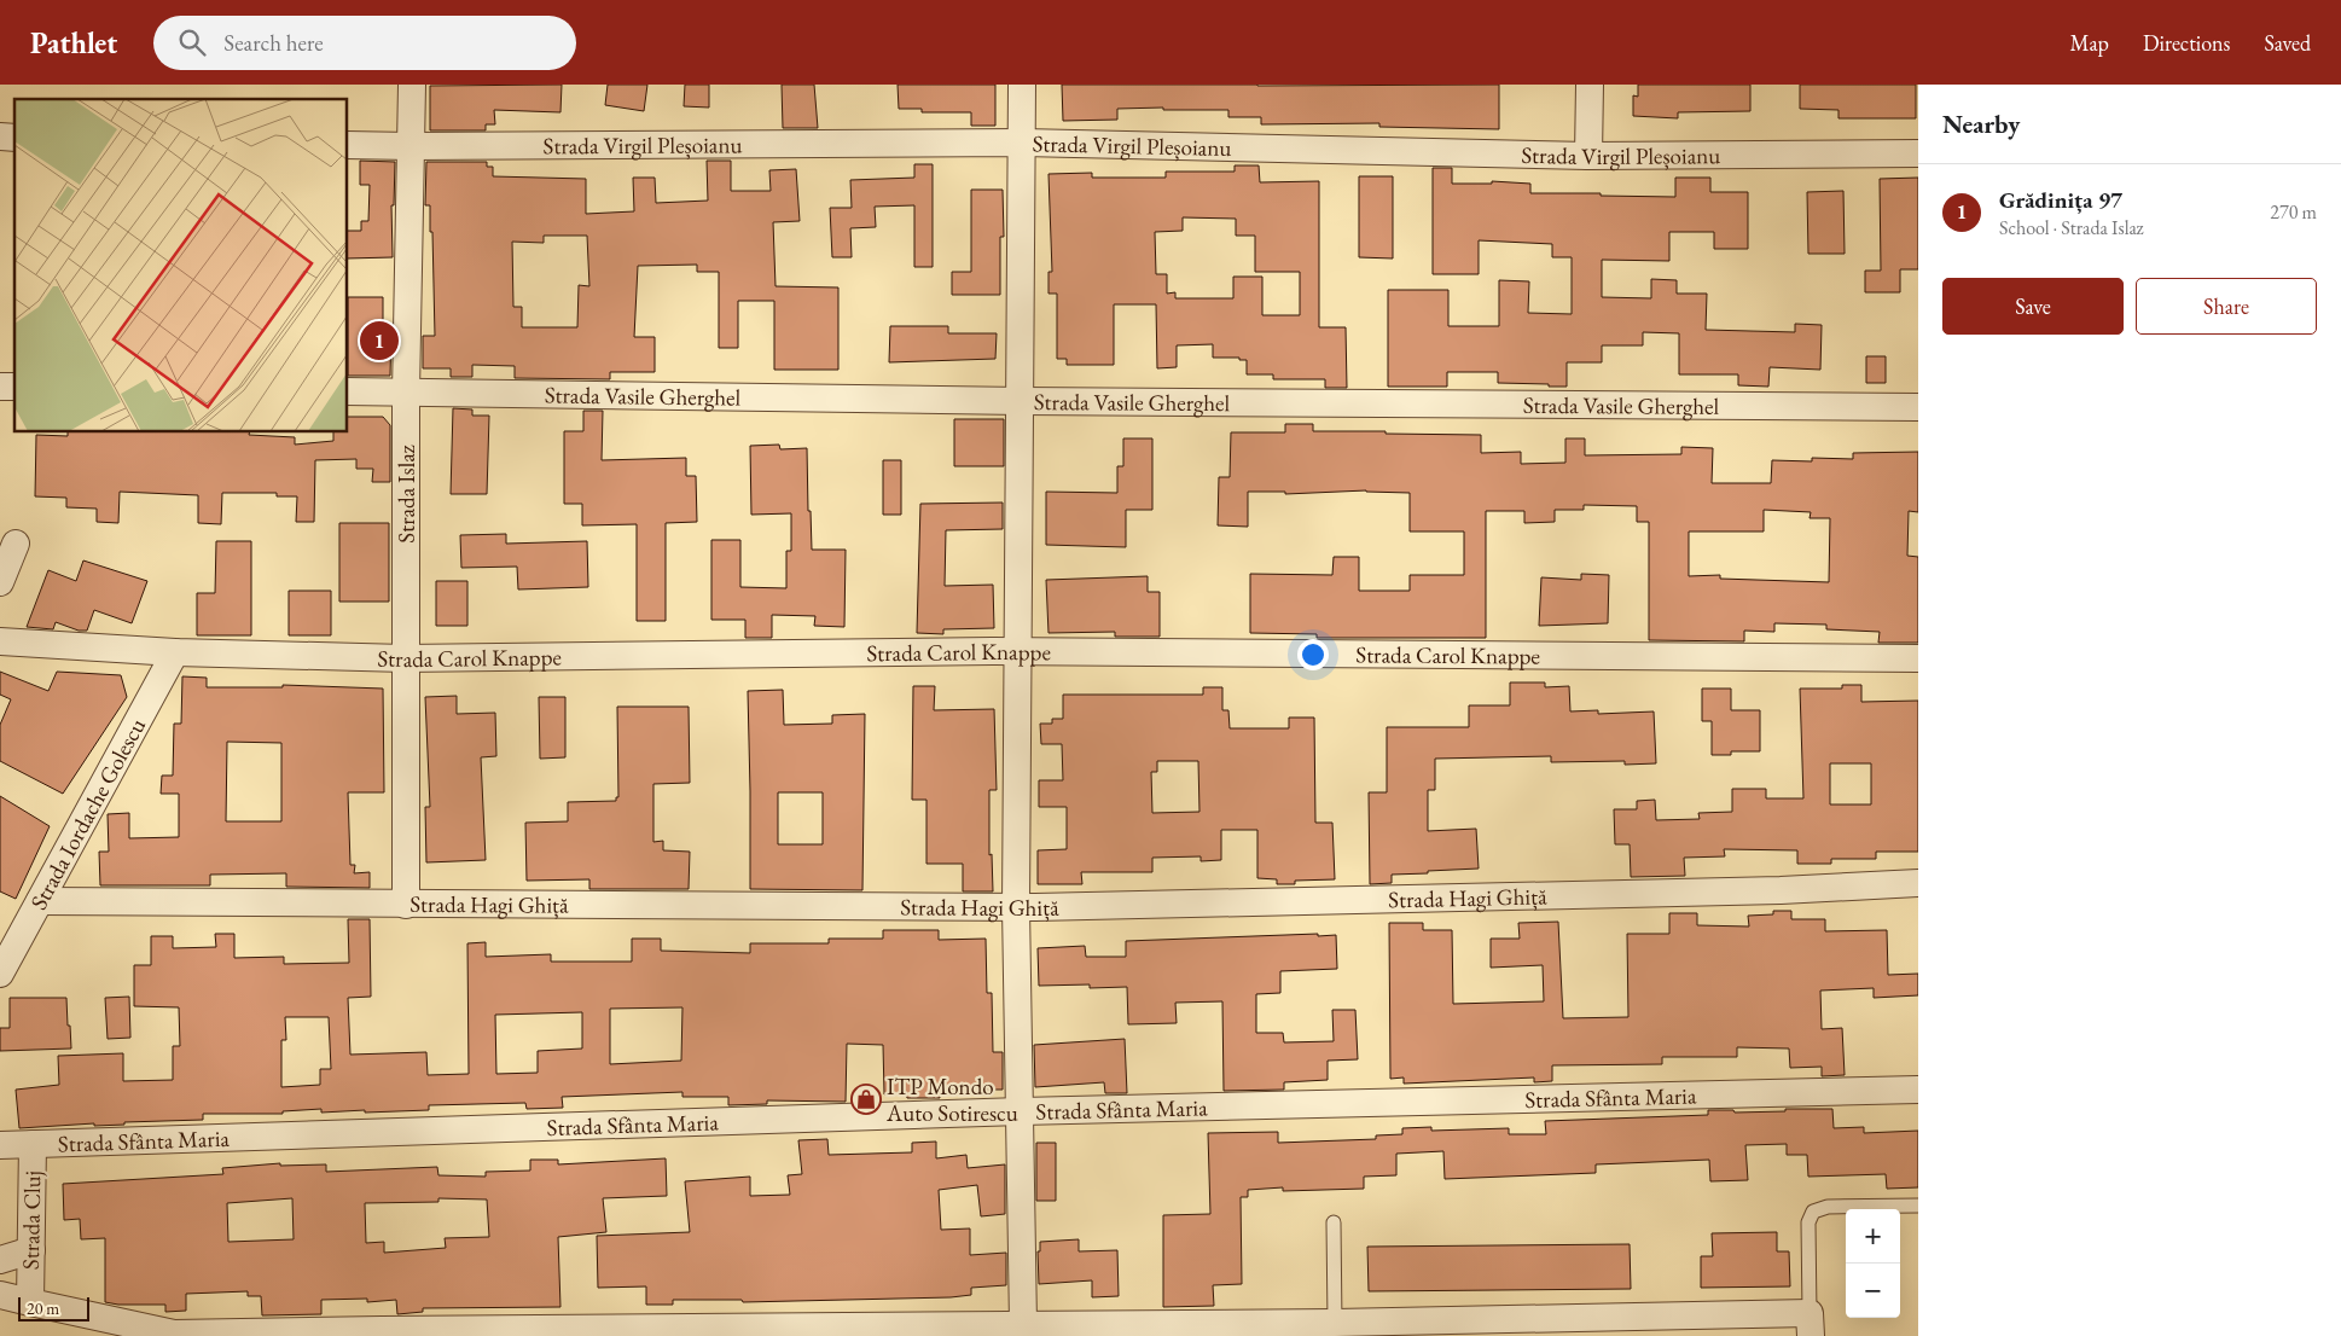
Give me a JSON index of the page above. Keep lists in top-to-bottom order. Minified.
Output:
{"streets":{"street":["Strada Virgil Pleșoianu","Strada Vasile Gherghel","Strada Islaz","Strada Carol Knappe","Strada Iordache Golescu","Strada Hagi Ghiță","Strada Sfânta Maria","Strada Cluj"]},"crossings":[["Strada Virgil Pleșoianu","Strada Islaz"],["Strada Vasile Gherghel","Strada Islaz"],["Strada Islaz","Strada Carol Knappe"],["Strada Islaz","Strada Hagi Ghiță"],["Strada Carol Knappe","Strada Iordache Golescu"],["Strada Iordache Golescu","Strada Hagi Ghiță"],["Strada Sfânta Maria","Strada Cluj"]],"places":{"shop":["ITP Mondo Auto Sotirescu"]},"scale_bar":"20 m","page":{"header":"Pathlet","search":"Search here","nav":["Map","Directions","Saved"],"heading":"Nearby","list":[{"mark":"1","name":"Grădinița 97","note":"School · Strada Islaz","value":"270 m"}],"buttons":["Save","Share"],"pins":"1","map_buttons":["+","−"],"scale":"20 m"}}
